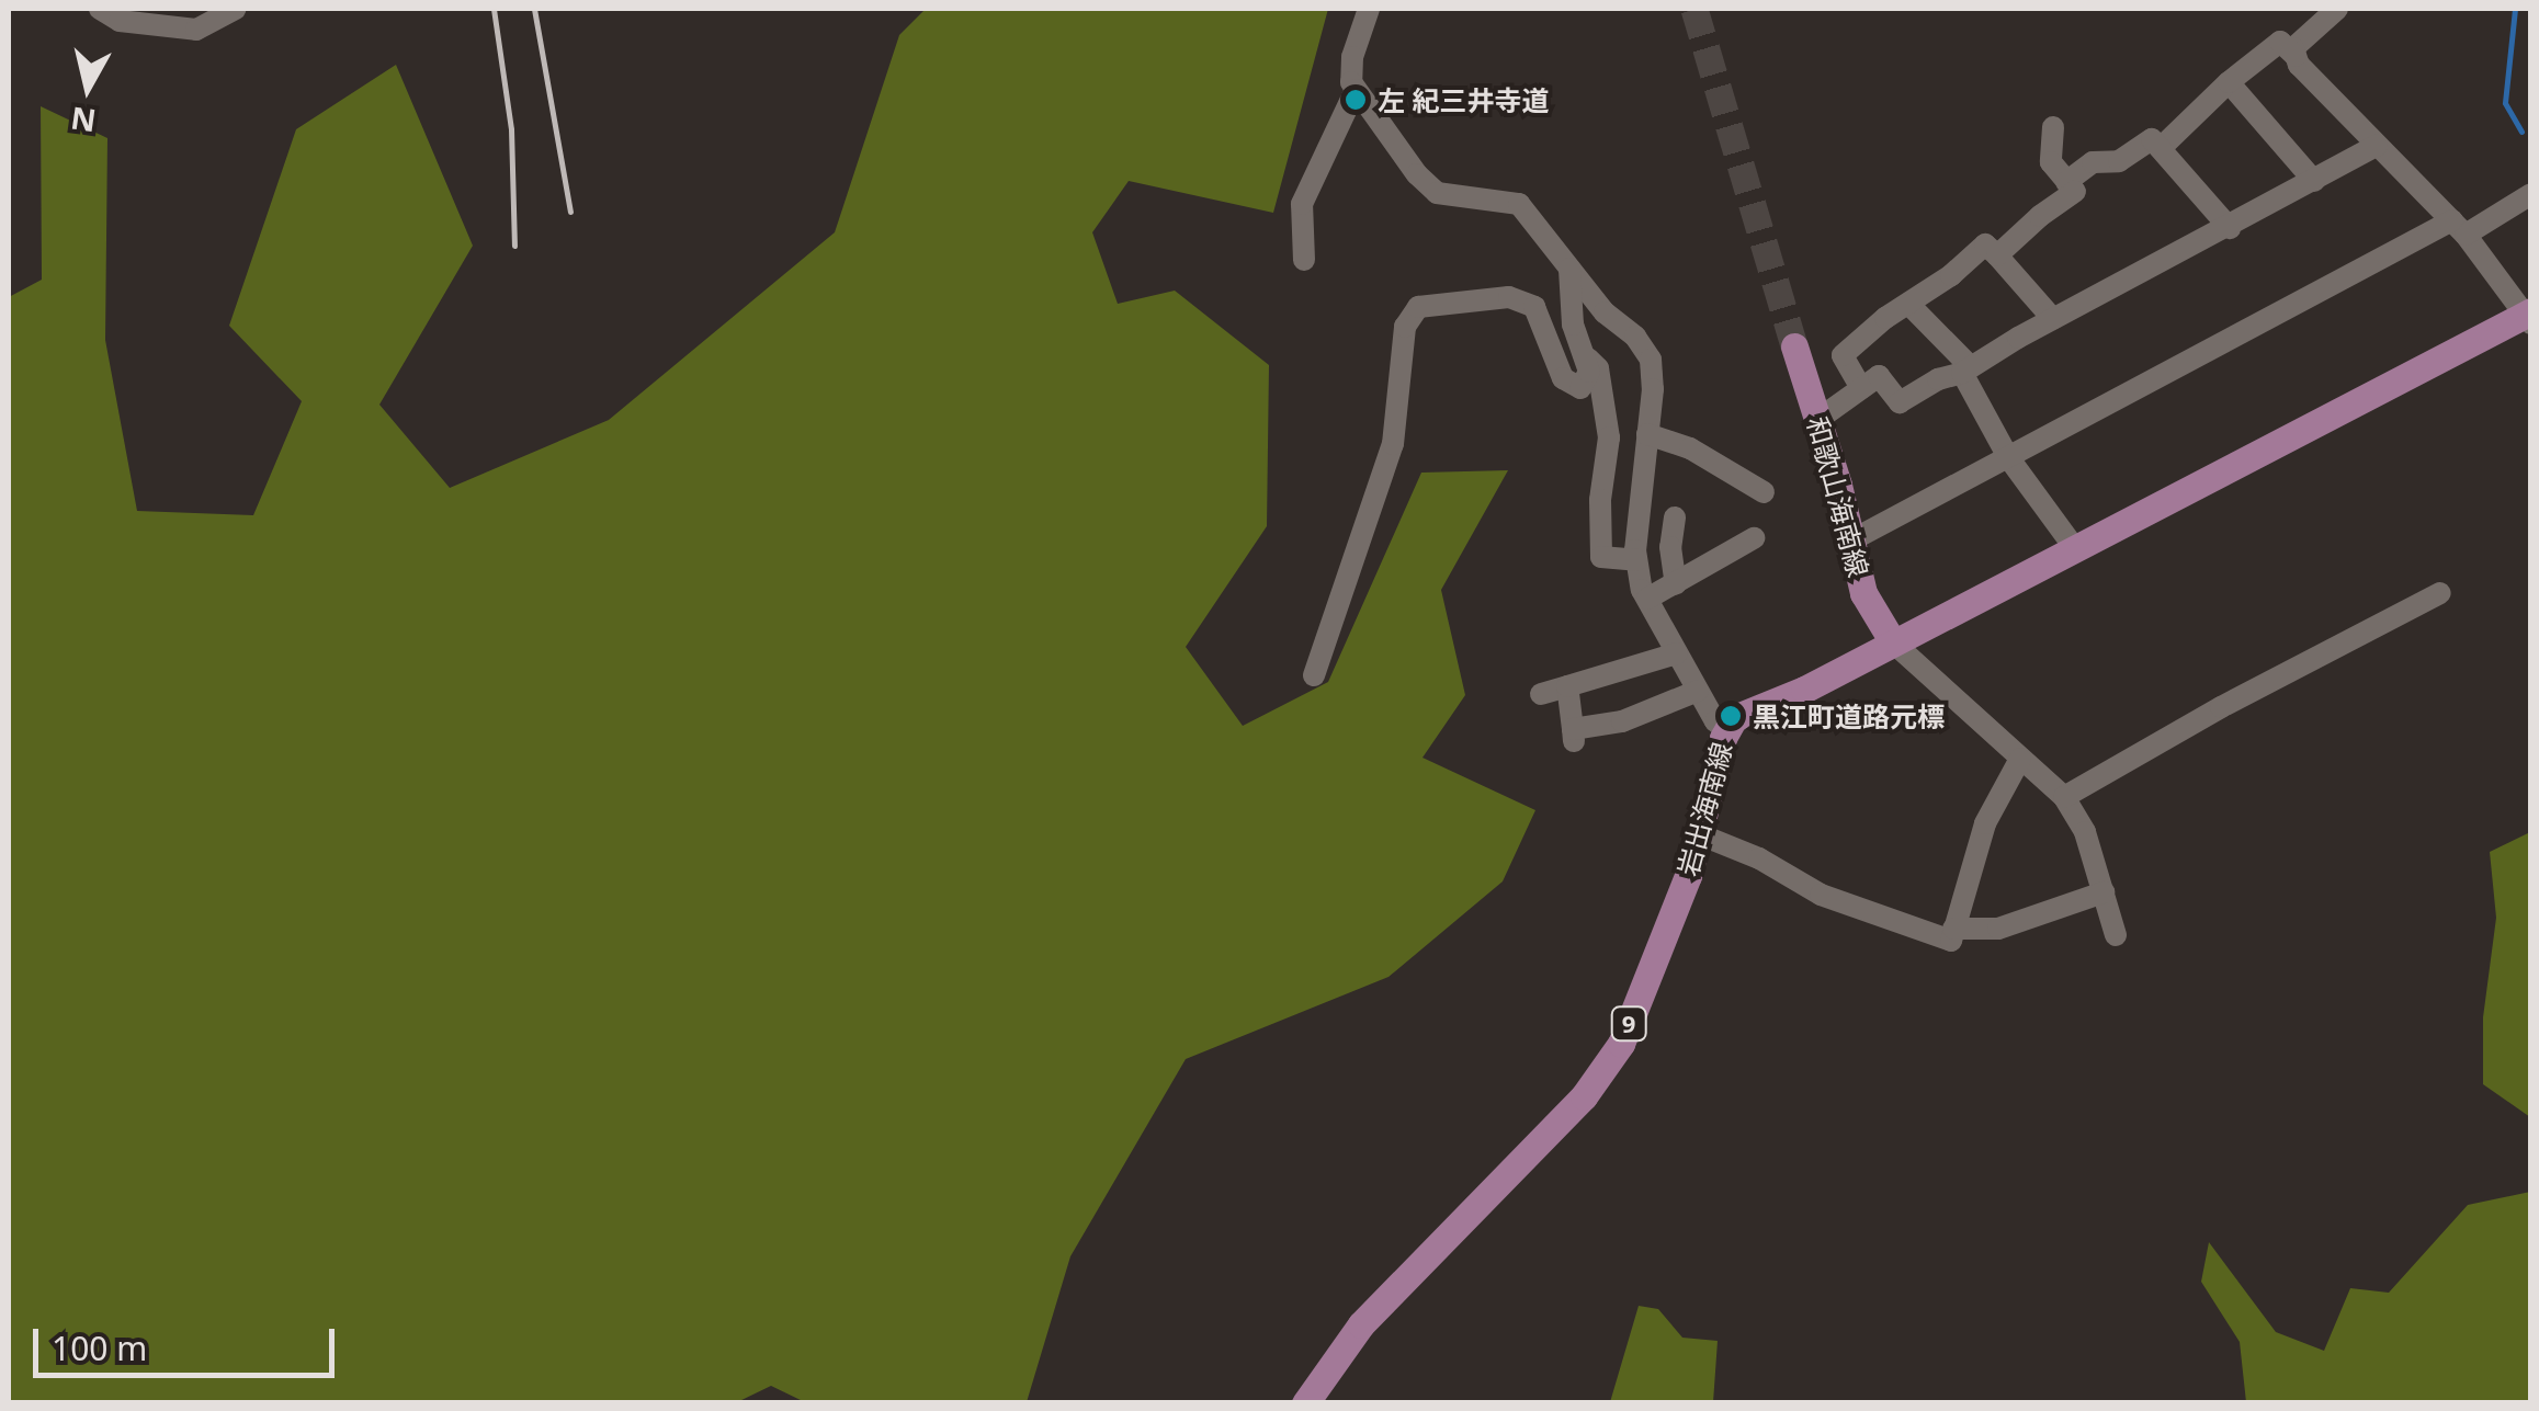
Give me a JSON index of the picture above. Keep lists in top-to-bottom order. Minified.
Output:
{"streets":{"main road":["和歌山海南線","岩出海南線","9"]},"crossings":[["和歌山海南線","岩出海南線"]],"places":["左 紀三井寺道","黒江町道路元標"],"scale_bar":"100 m","north":"bottom"}
